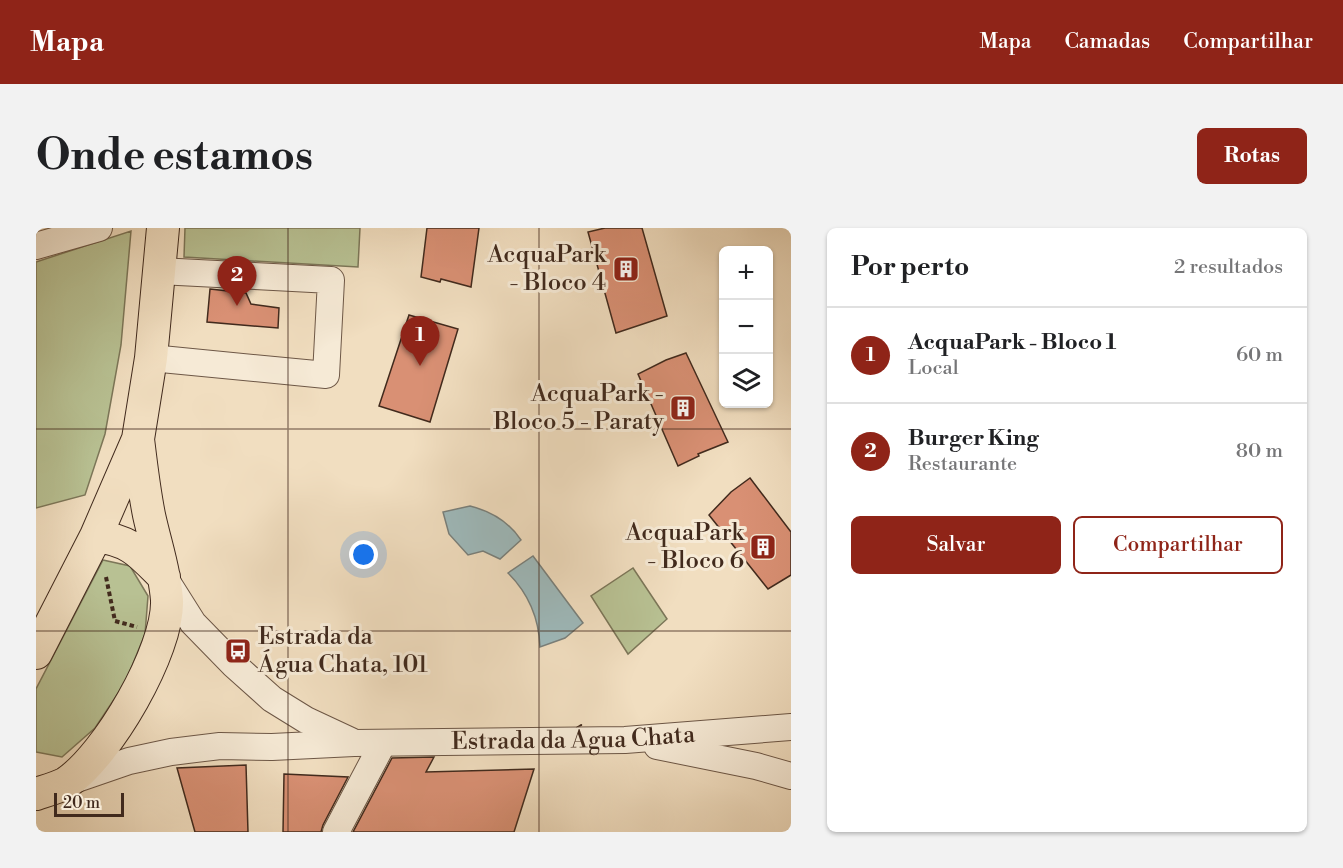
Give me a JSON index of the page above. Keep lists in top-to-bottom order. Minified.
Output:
{"streets":{"street":["Estrada da Água Chata"]},"places":{"building":["AcquaPark - Bloco 4","AcquaPark - Bloco 5 - Paraty","AcquaPark - Bloco 6"],"bus stop":["Estrada da Água Chata, 101"]},"scale_bar":"20 m","page":{"header":"Mapa","nav":["Mapa","Camadas","Compartilhar"],"buttons":["Rotas",["Salvar","Compartilhar"]],"title":"Onde estamos","heading":["Por perto","2 resultados"],"map_buttons":["+","−"],"pins":["2","1"],"list":[{"mark":"1","name":"AcquaPark - Bloco 1","note":"Local","value":"60 m"},{"mark":"2","name":"Burger King","note":"Restaurante","value":"80 m"}],"scale":"20 m"}}
